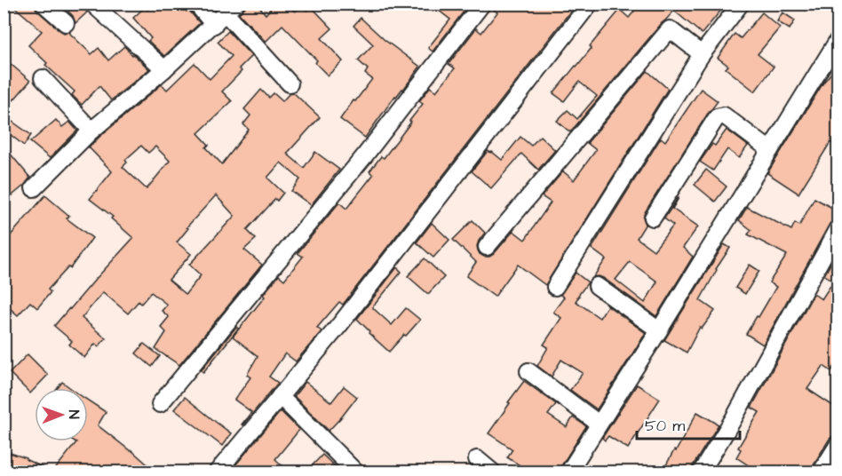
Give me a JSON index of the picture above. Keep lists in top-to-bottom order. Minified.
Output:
{"scale_bar":"50 m","north":"right"}
